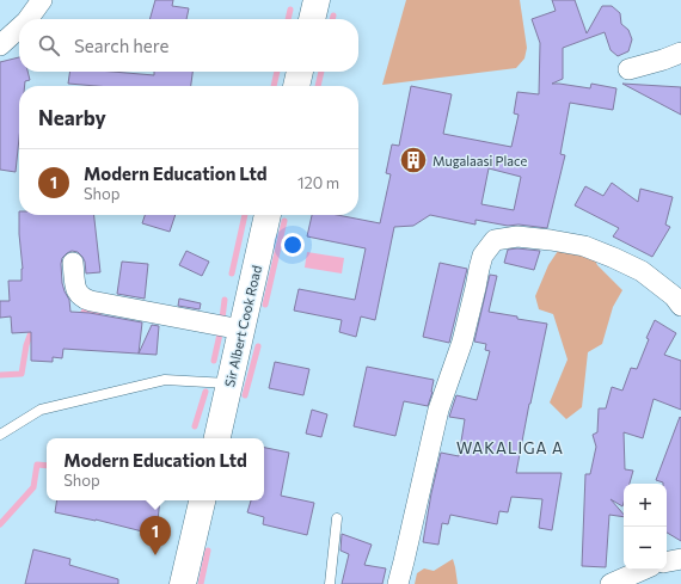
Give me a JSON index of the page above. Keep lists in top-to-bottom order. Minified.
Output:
{"streets":{"main road":["Sir Albert Cook Road"]},"districts":["WAKALIGA A"],"places":{"building":["Mugalaasi Place"]},"page":{"search":"Search here","heading":"Nearby","list":[{"mark":"1","name":"Modern Education Ltd","note":"Shop","value":"120 m"}],"popup":["Modern Education Ltd","Shop"],"map_buttons":["+","−"],"pins":"1"}}
